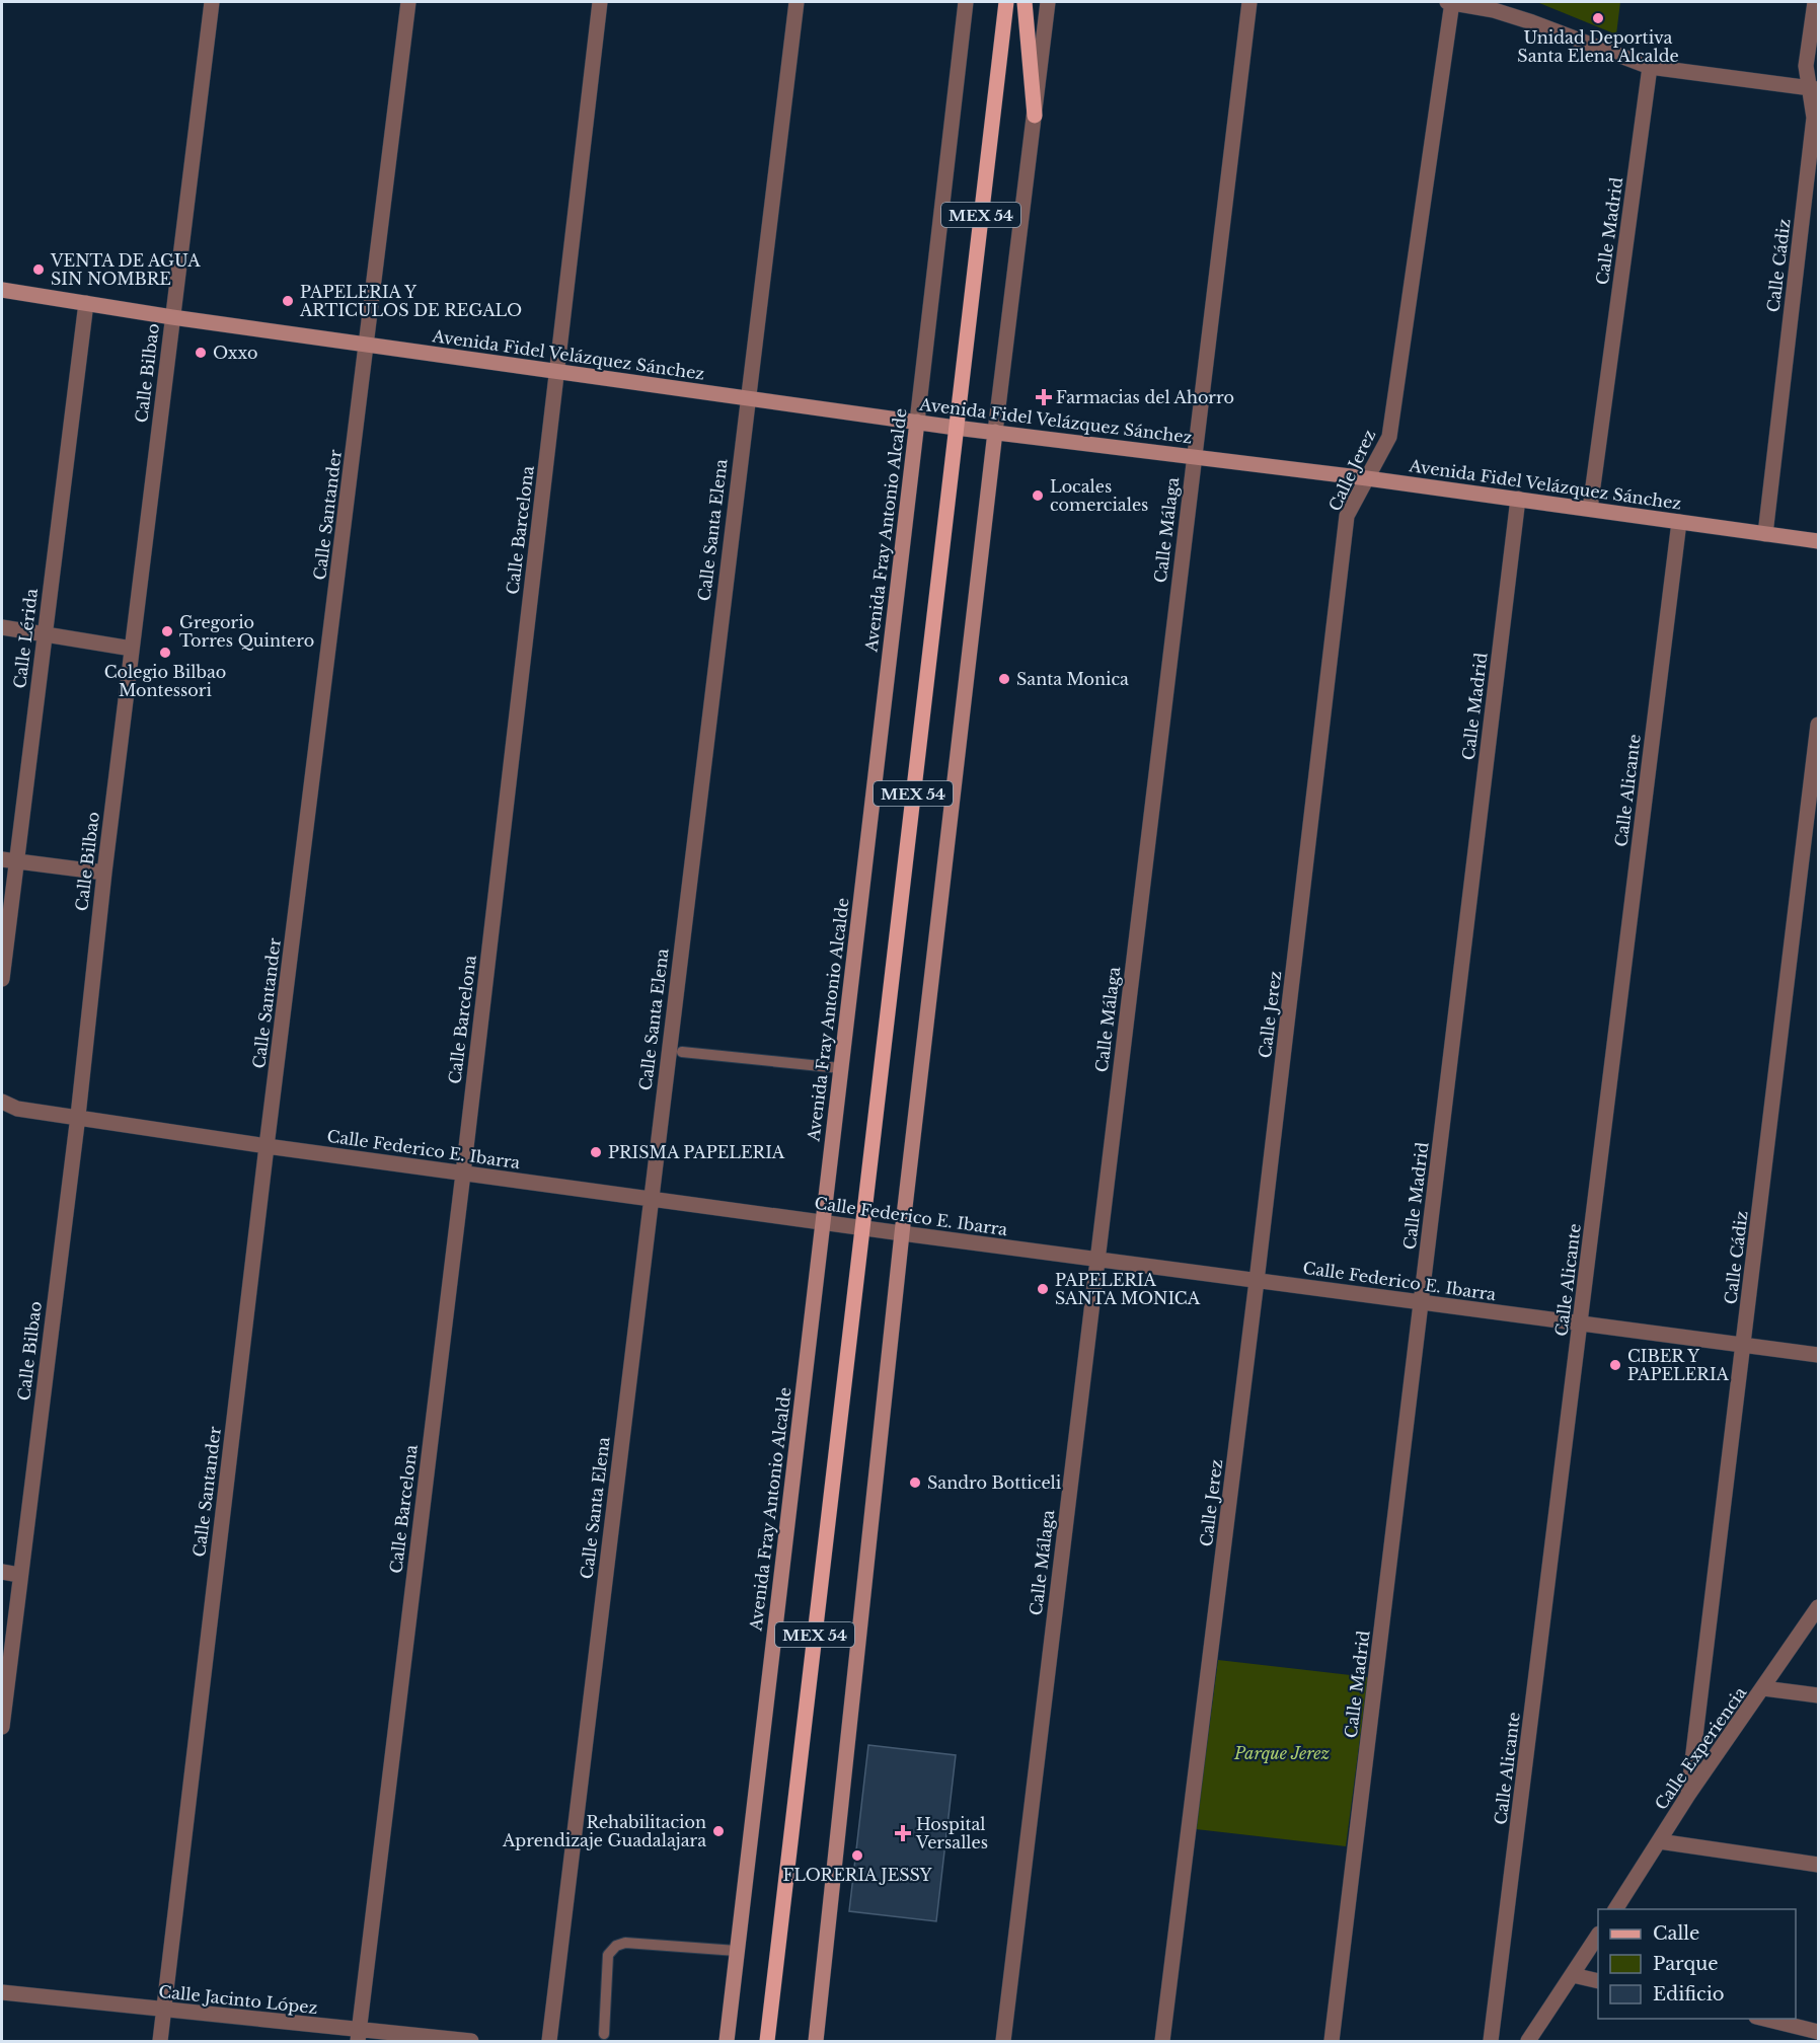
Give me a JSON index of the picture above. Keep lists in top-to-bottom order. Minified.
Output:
{"streets":{"main road":["MEX 54"],"street":["Calle Madrid","Calle Cádiz","Avenida Fidel Velázquez Sánchez","Calle Bilbao","Calle Jerez","Calle Santander","Calle Barcelona","Calle Santa Elena","Avenida Fray Antonio Alcalde","Calle Málaga","Calle Lérida","Calle Alicante","Calle Federico E. Ibarra","Calle Experiencia","Calle Jacinto López"]},"crossings":[["MEX 54","Avenida Fidel Velázquez Sánchez"],["MEX 54","Calle Federico E. Ibarra"],["Calle Madrid","Avenida Fidel Velázquez Sánchez"],["Calle Madrid","Calle Federico E. Ibarra"],["Calle Cádiz","Avenida Fidel Velázquez Sánchez"],["Calle Cádiz","Calle Federico E. Ibarra"],["Calle Cádiz","Calle Experiencia"],["Avenida Fidel Velázquez Sánchez","Calle Bilbao"],["Avenida Fidel Velázquez Sánchez","Calle Jerez"],["Avenida Fidel Velázquez Sánchez","Calle Santander"],["Avenida Fidel Velázquez Sánchez","Calle Barcelona"],["Avenida Fidel Velázquez Sánchez","Calle Santa Elena"],["Avenida Fidel Velázquez Sánchez","Avenida Fray Antonio Alcalde"],["Avenida Fidel Velázquez Sánchez","Calle Málaga"],["Avenida Fidel Velázquez Sánchez","Calle Lérida"],["Avenida Fidel Velázquez Sánchez","Calle Alicante"],["Calle Bilbao","Calle Federico E. Ibarra"],["Calle Jerez","Calle Federico E. Ibarra"],["Calle Santander","Calle Federico E. Ibarra"],["Calle Santander","Calle Jacinto López"],["Calle Barcelona","Calle Federico E. Ibarra"],["Calle Barcelona","Calle Jacinto López"],["Calle Santa Elena","Calle Federico E. Ibarra"],["Avenida Fray Antonio Alcalde","Calle Federico E. Ibarra"],["Calle Málaga","Calle Federico E. Ibarra"],["Calle Alicante","Calle Federico E. Ibarra"]],"parks":["Parque Jerez"],"places":{"other":["Unidad Deportiva Santa Elena Alcalde","VENTA DE AGUA SIN NOMBRE","PAPELERIA Y ARTICULOS DE REGALO","Oxxo","Locales comerciales","Gregorio Torres Quintero","Colegio Bilbao Montessori","Santa Monica","PRISMA PAPELERIA","PAPELERIA SANTA MONICA","CIBER Y PAPELERIA","Sandro Botticeli","Rehabilitacion Aprendizaje Guadalajara","FLORERIA JESSY"],"health":["Farmacias del Ahorro","Hospital Versalles"]},"legend":["Calle","Parque","Edificio"]}
